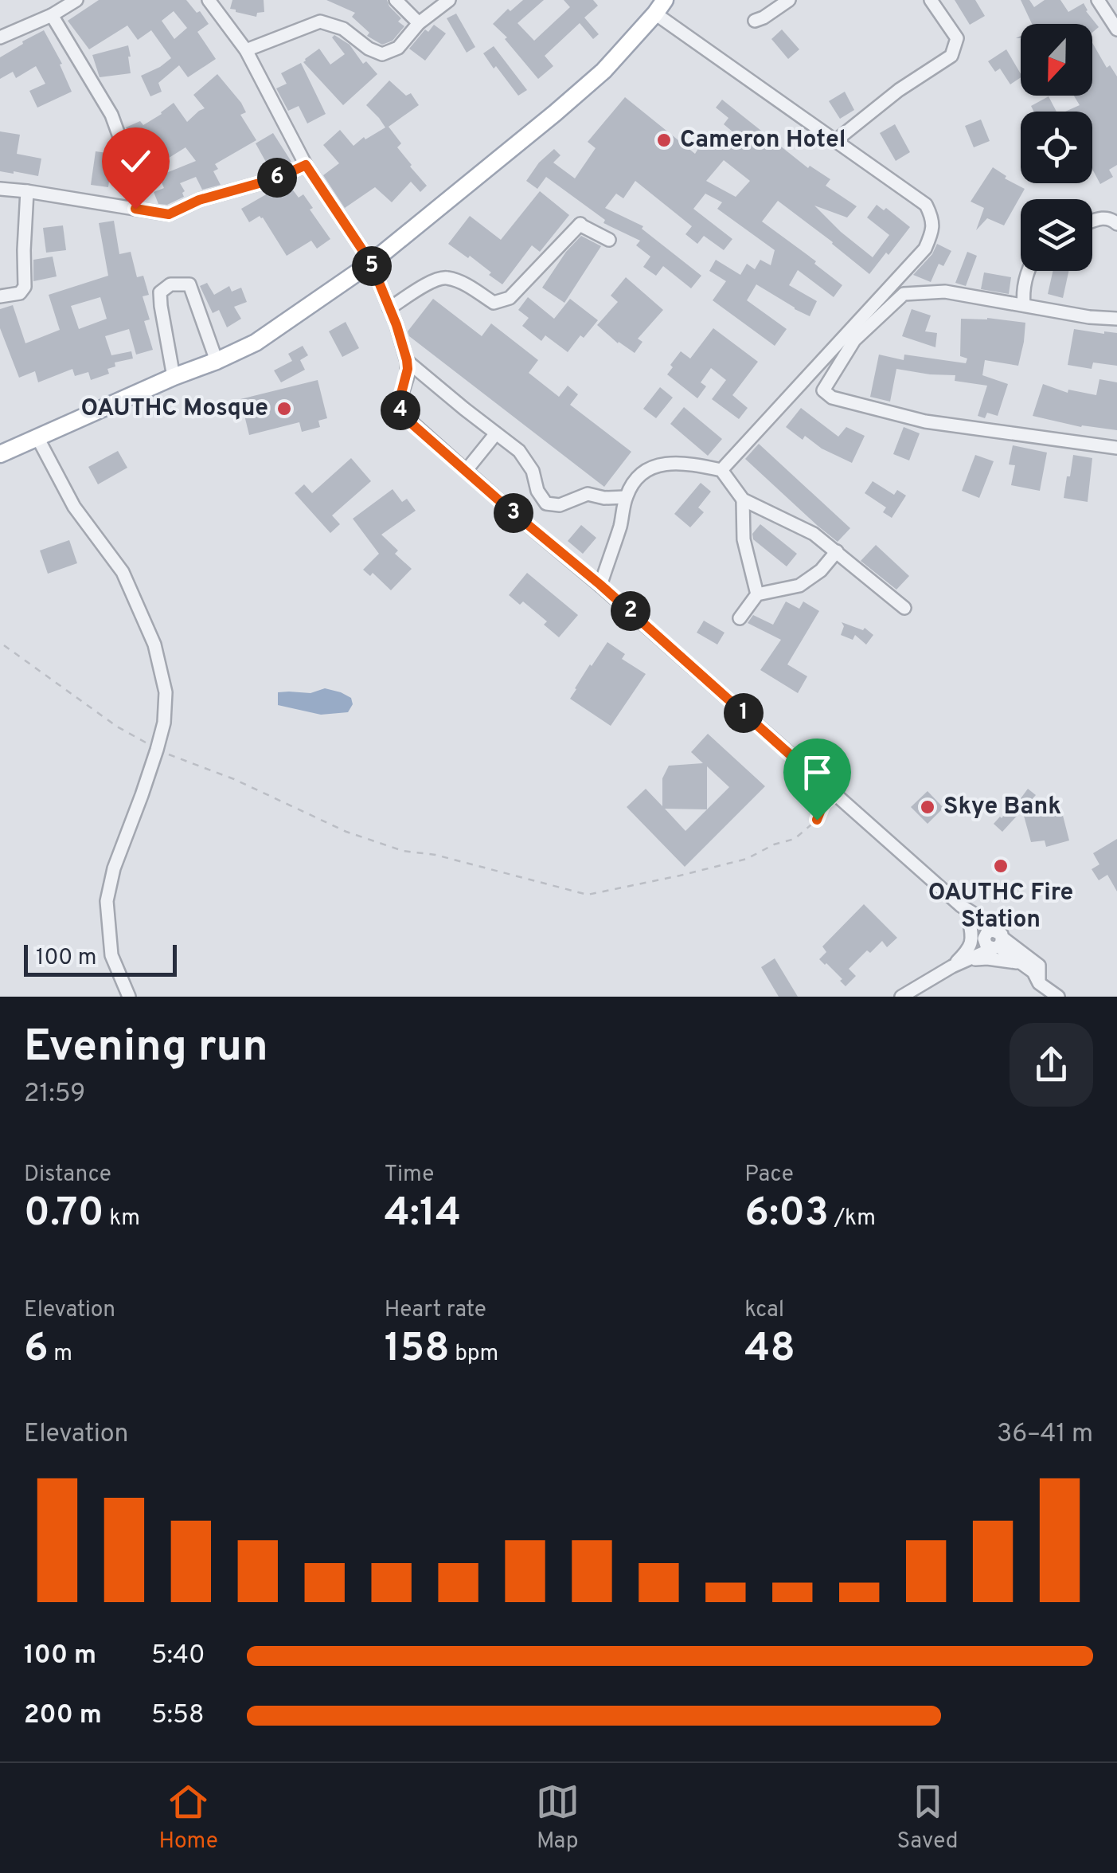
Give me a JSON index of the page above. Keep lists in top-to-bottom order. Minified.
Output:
{"places":["Cameron Hotel","OAUTHC Mosque","Skye Bank","OAUTHC Fire Station"],"scale_bar":"100 m","north":"bottom","page":{"pins":["6","5","4","3","2","1"],"scale":"100 m","heading":["Evening run","21:59"],"stats":[["Distance","0.70 km"],["Time","4:14"],["Pace","6:03 /km"],["Elevation","6 m"],["Heart rate","158 bpm"],["kcal","48"]],"chart":["Elevation","36–41 m"],"list":[{"name":"100 m","note":"5:40"},{"name":"200 m","note":"5:58"}],"tabs":["Home","Map","Saved"]}}
